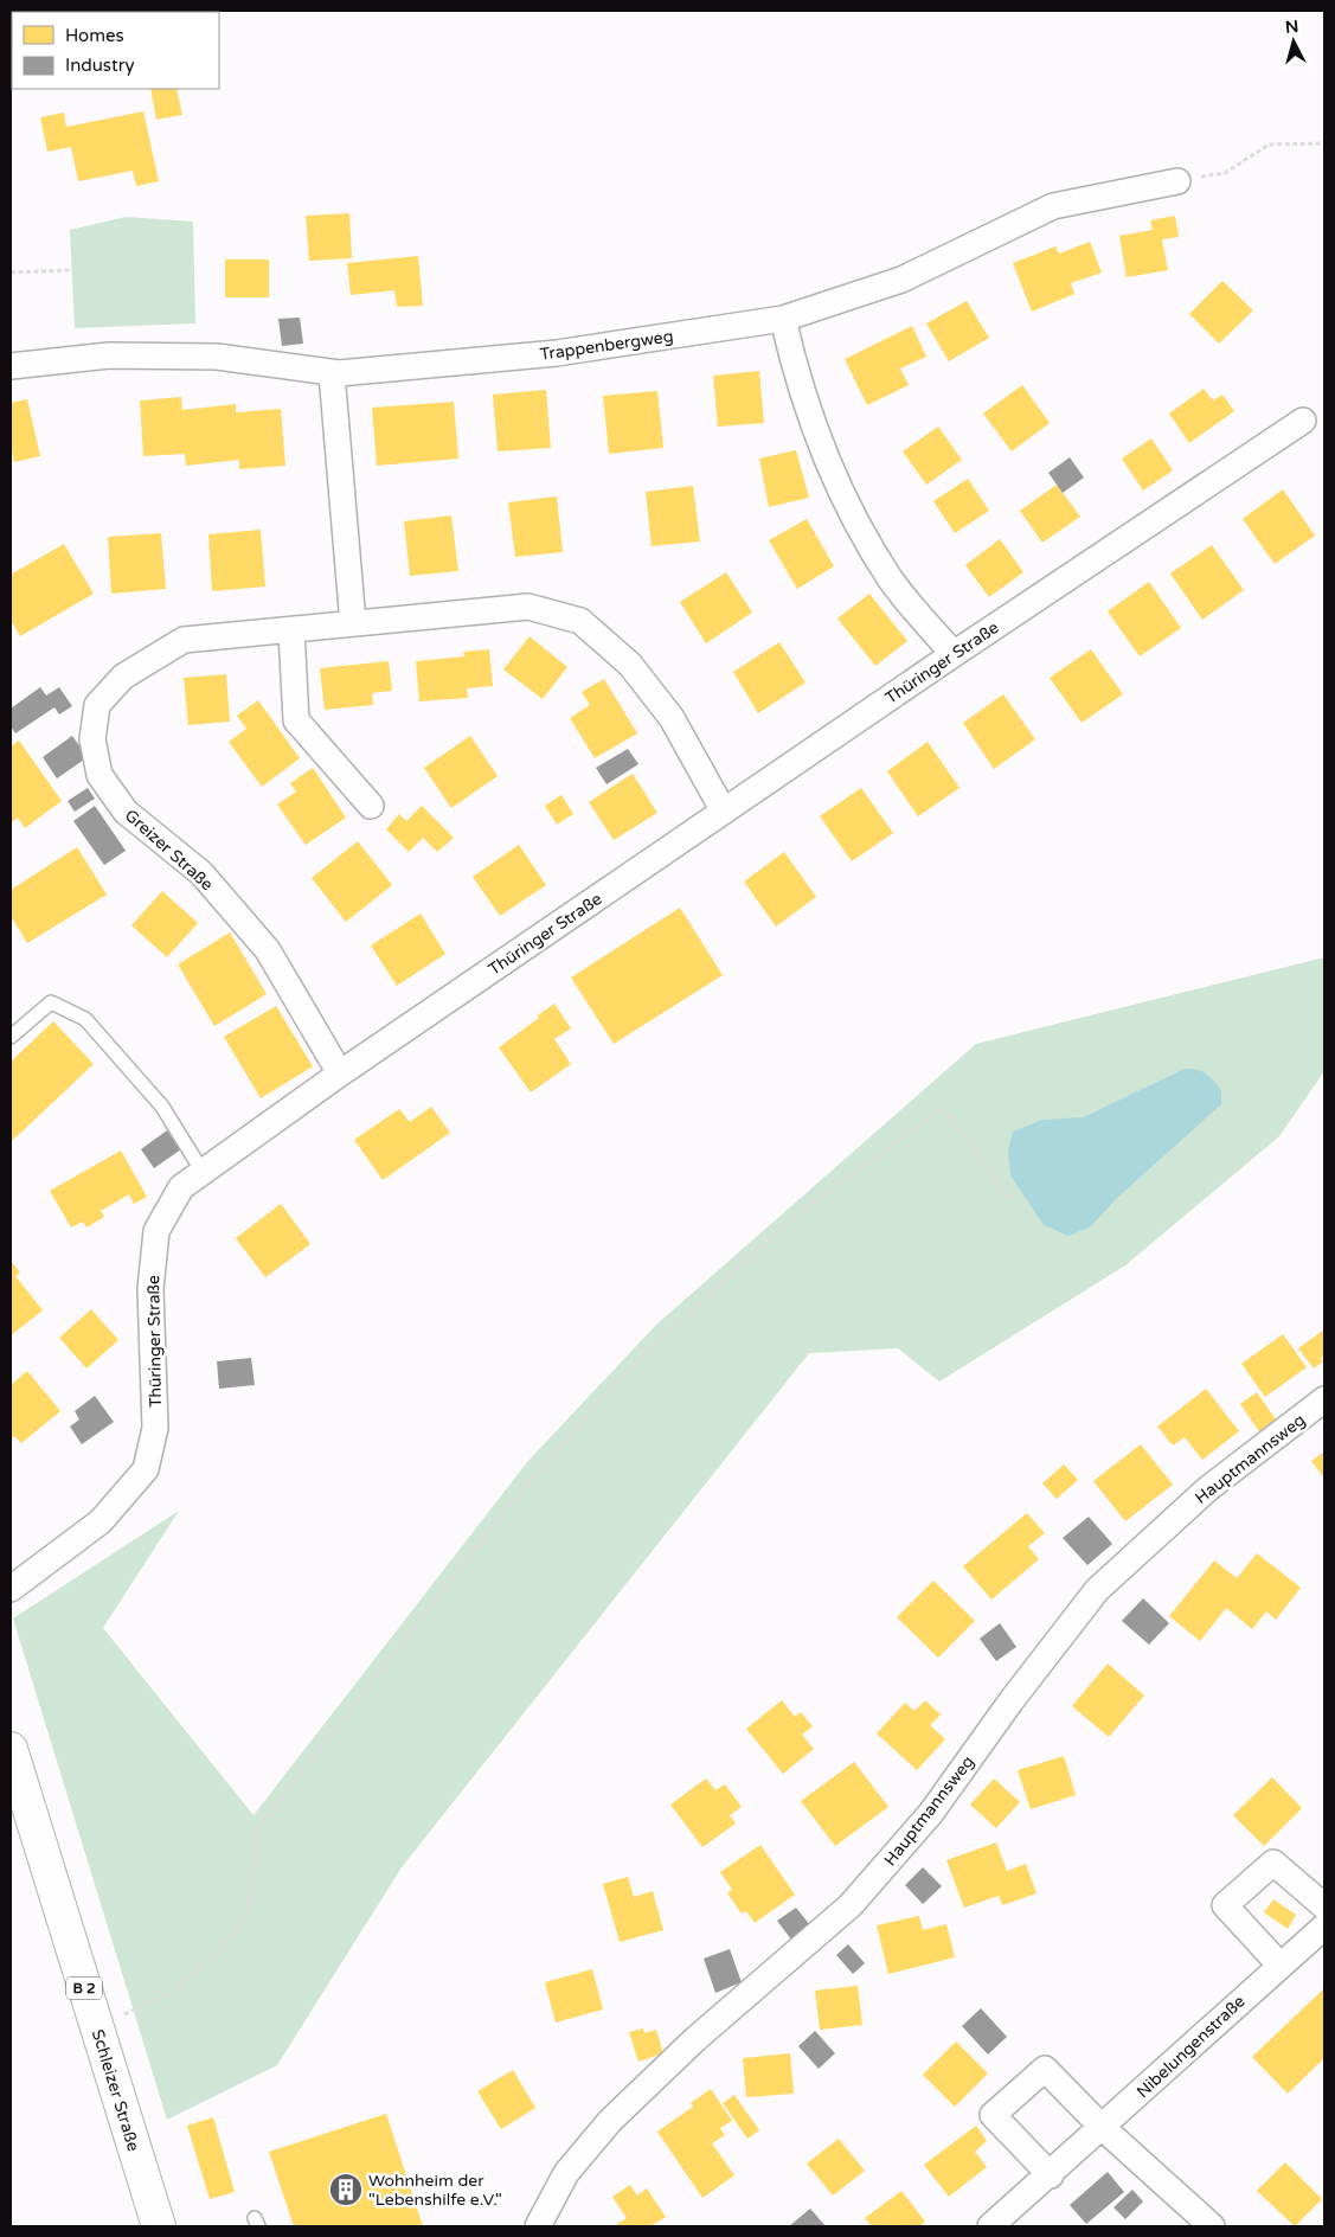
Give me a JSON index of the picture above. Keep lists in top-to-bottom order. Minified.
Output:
{"streets":{"main road":["B 2","Schleizer Straße"],"street":["Trappenbergweg","Thüringer Straße","Greizer Straße","Hauptmannsweg","Nibelungenstraße"]},"crossings":[["Thüringer Straße","Greizer Straße"]],"places":{"building":["Wohnheim der \"Lebenshilfe e.V.\""]},"legend":["Homes","Industry"],"north":"top"}
